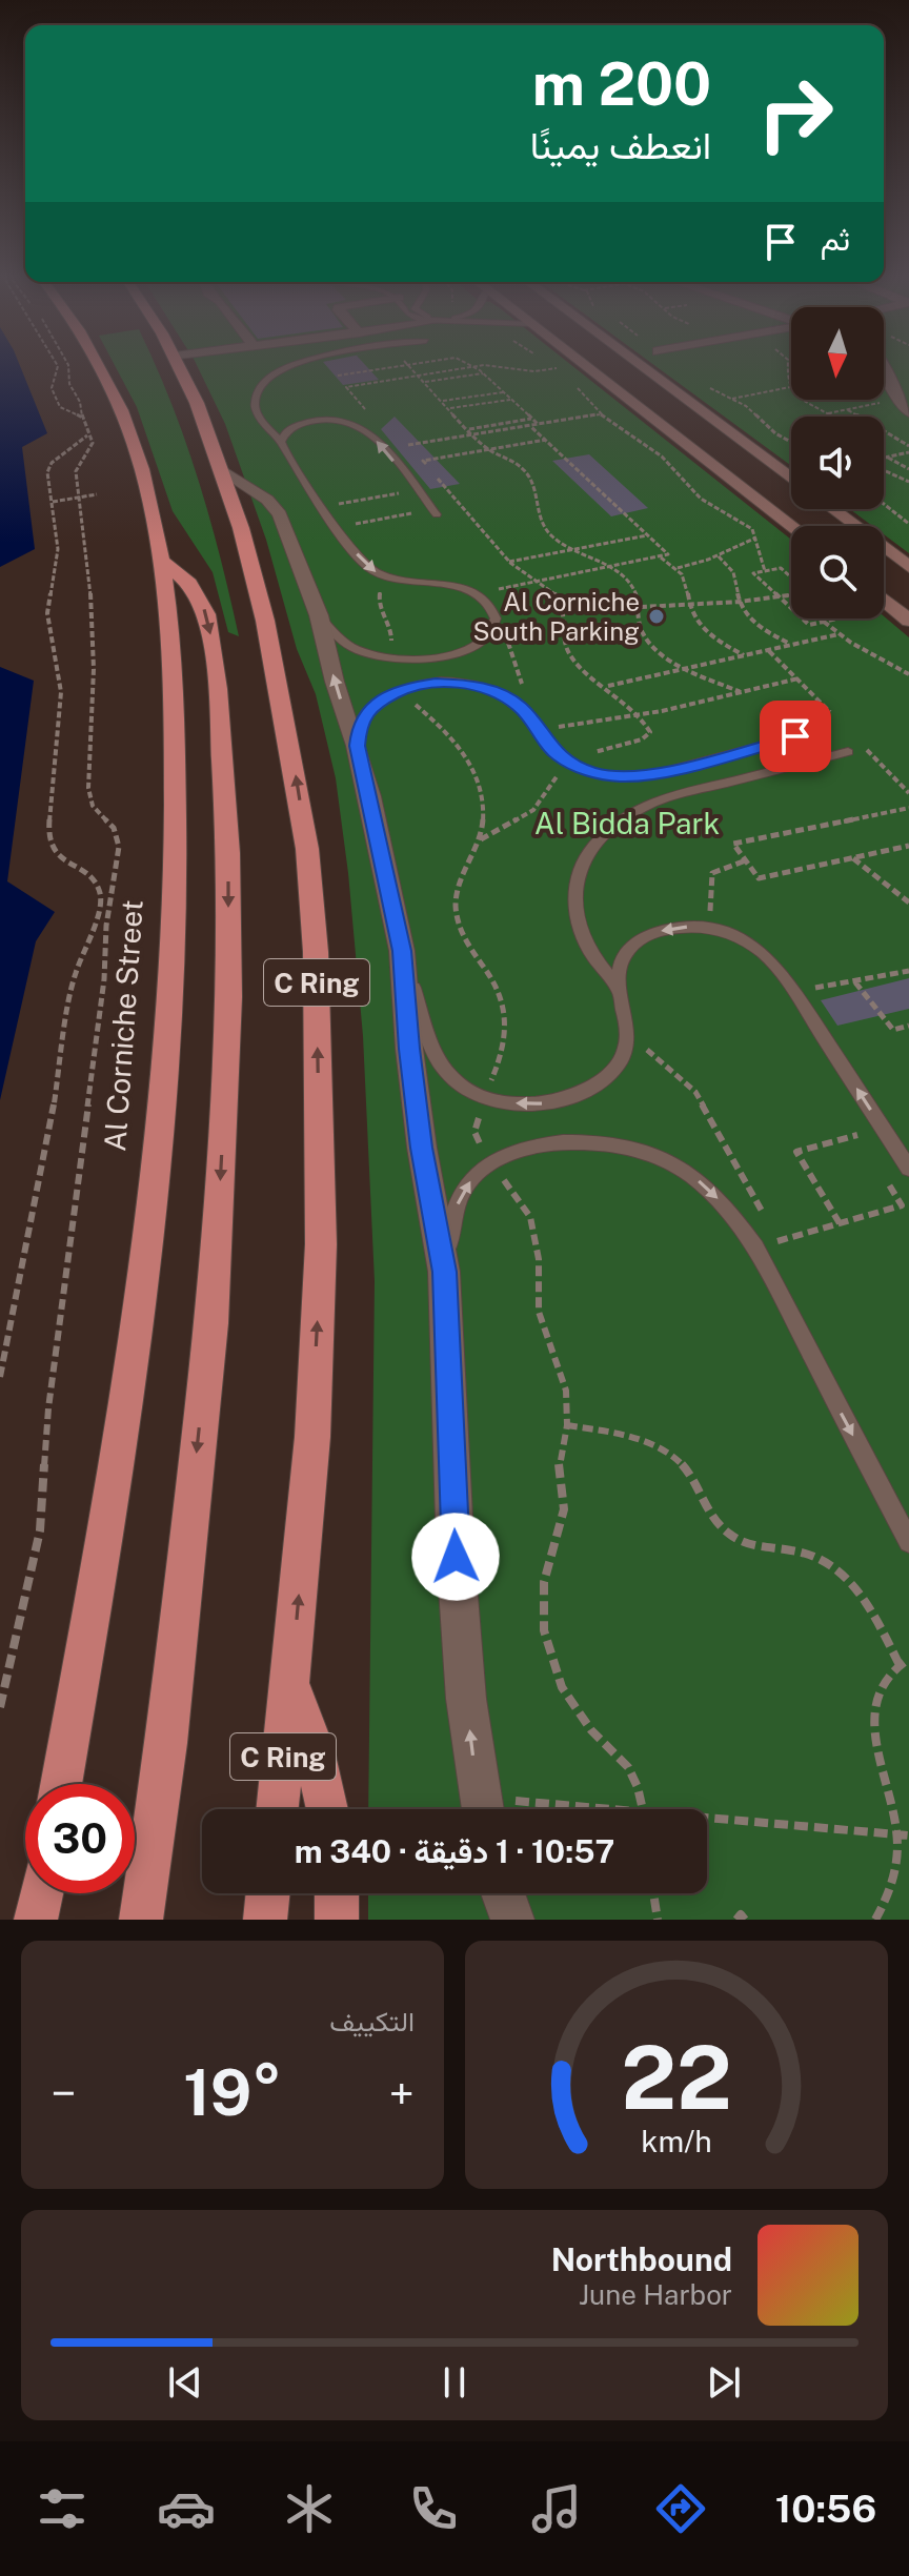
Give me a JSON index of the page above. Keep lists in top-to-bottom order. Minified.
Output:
{"streets":{"highway":["C Ring","Al Corniche Street"]},"parks":["Al Bidda Park"],"places":["Al Corniche South Parking"],"north":"bottom","page":{"turn":["200 m","انعطف يمينًا"],"then":"ثم","limit":"30","trip":"10:57 · 1 دقيقة · 340 m","tile":"التكييف","heat":["−","19°","+"],"song":["Northbound","June Harbor"],"tabs":"10:56","gauge":["22","km/h"]}}
